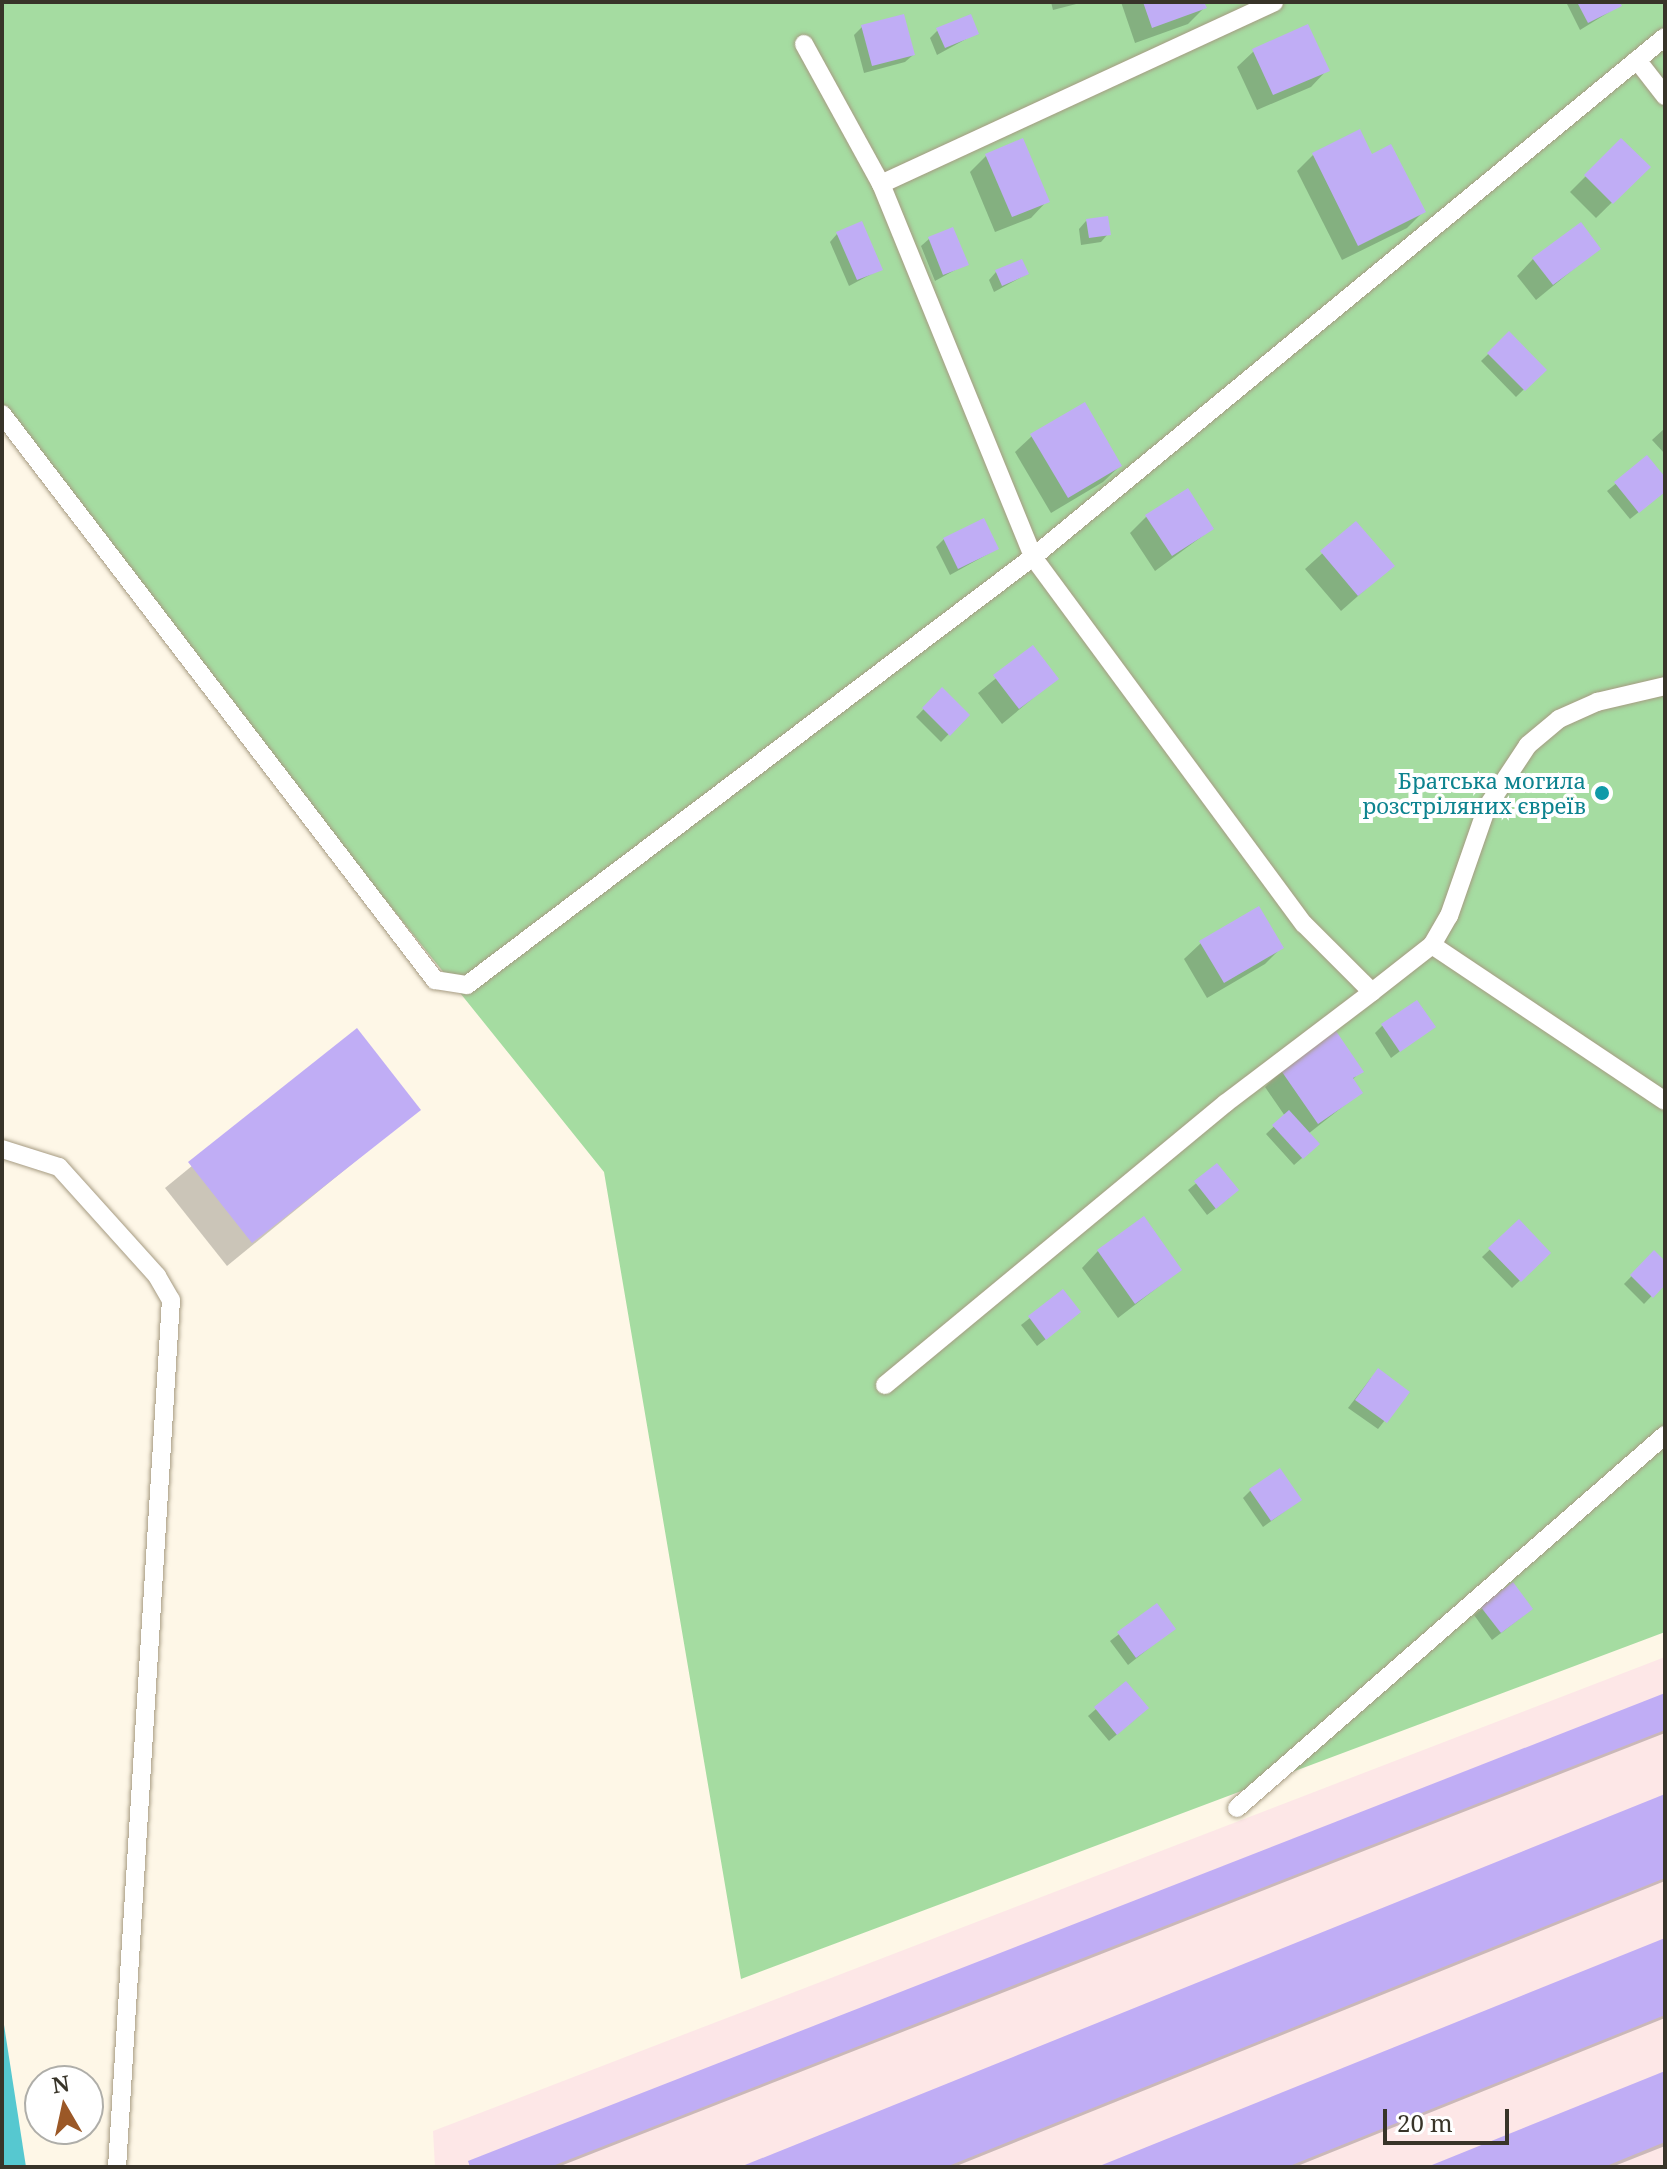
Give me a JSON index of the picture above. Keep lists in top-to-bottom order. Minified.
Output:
{"places":["Братська могила розстріляних євреїв"],"scale_bar":"20 m","north":"top"}
